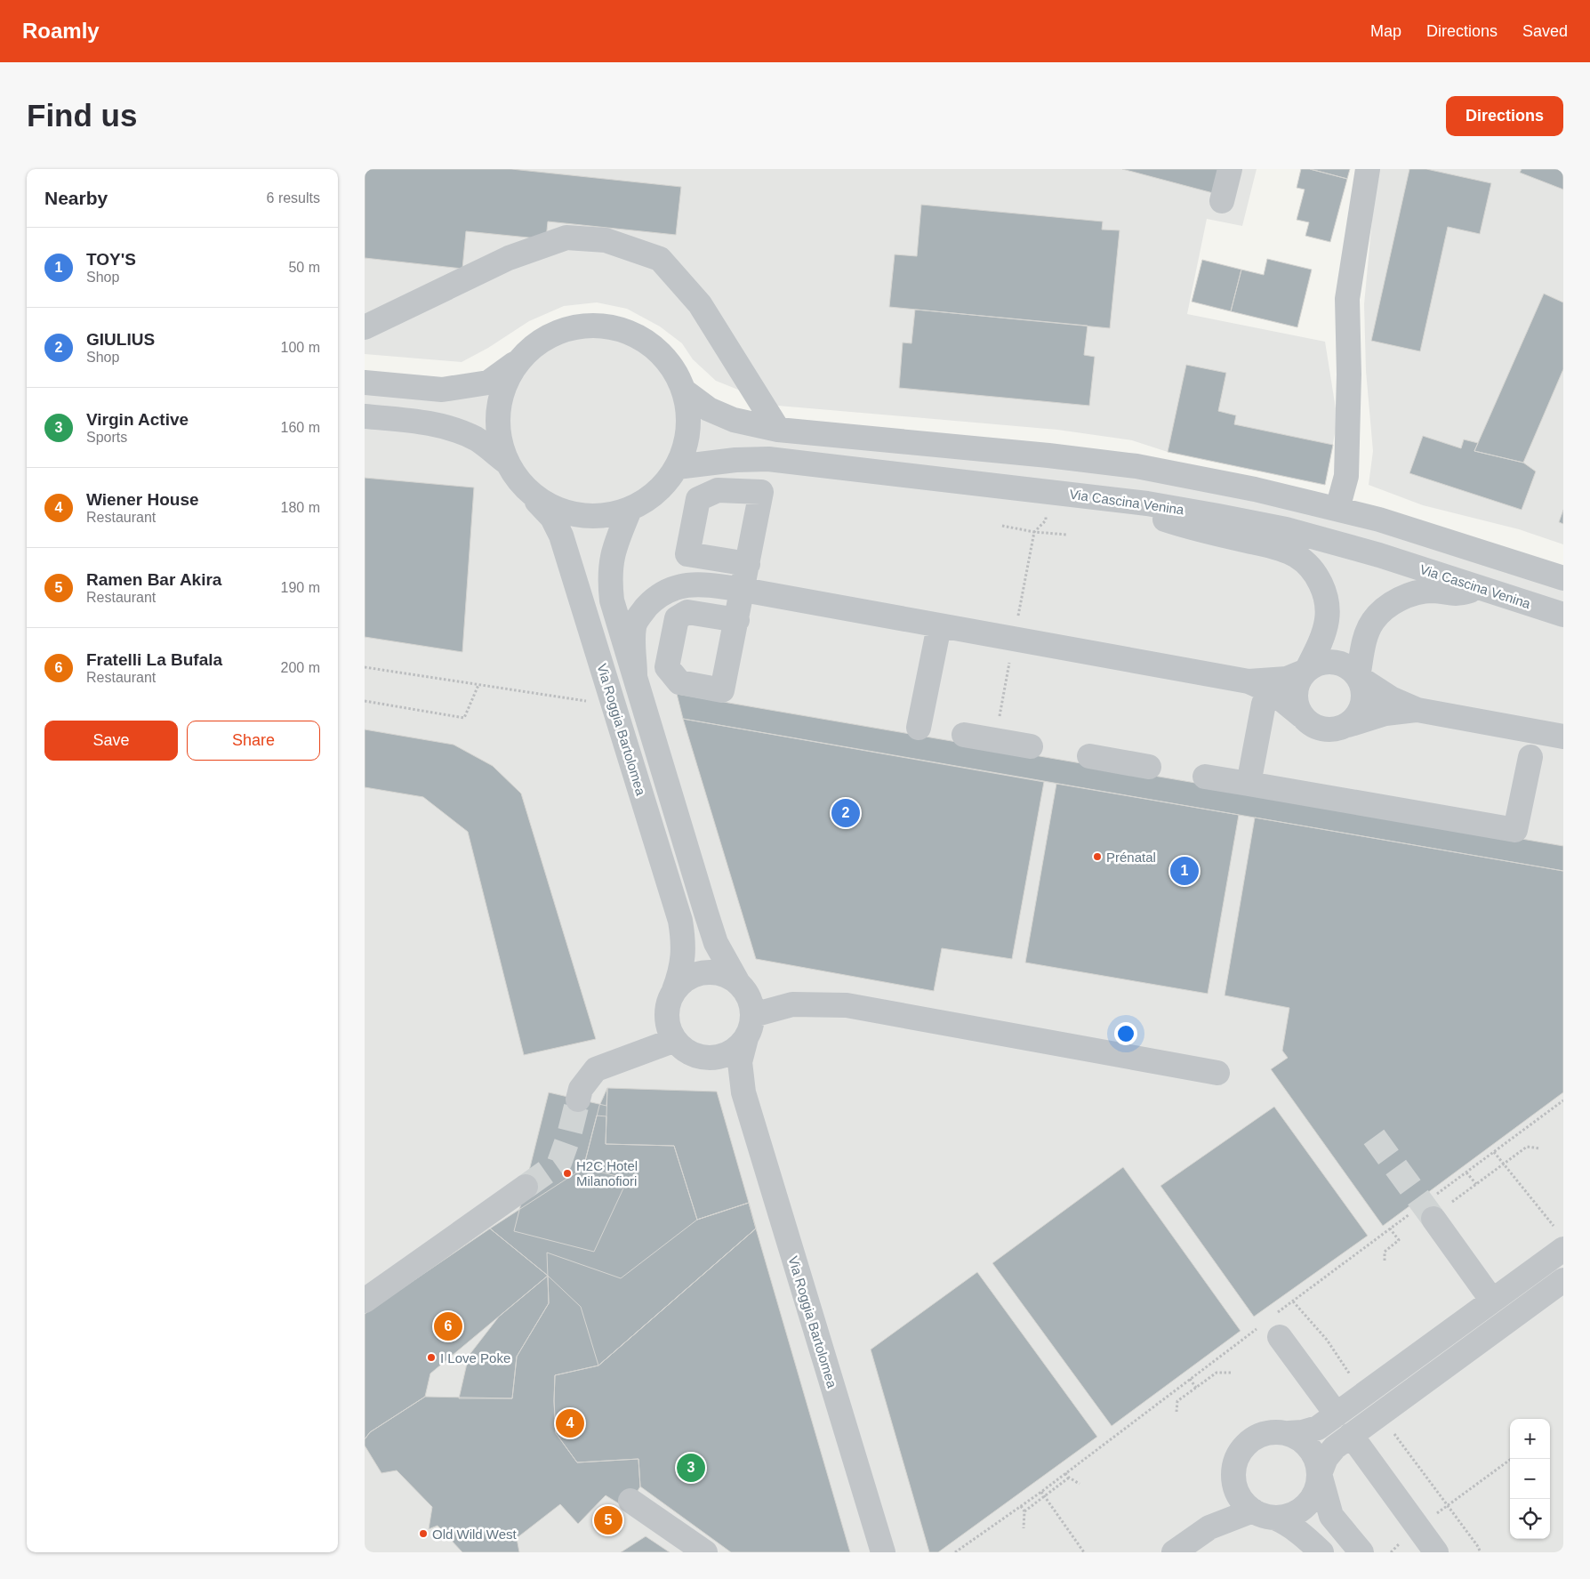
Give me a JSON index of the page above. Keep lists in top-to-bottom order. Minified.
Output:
{"streets":{"street":["Via Cascina Venina","Via Roggia Bartolomea"]},"places":["Prénatal","H2C Hotel Milanofiori","I Love Poke","Old Wild West"],"page":{"header":"Roamly","nav":["Map","Directions","Saved"],"buttons":["Directions",["Save","Share"]],"title":"Find us","heading":["Nearby","6 results"],"list":[{"mark":"1","name":"TOY'S","note":"Shop","value":"50 m"},{"mark":"2","name":"GIULIUS","note":"Shop","value":"100 m"},{"mark":"3","name":"Virgin Active","note":"Sports","value":"160 m"},{"mark":"4","name":"Wiener House","note":"Restaurant","value":"180 m"},{"mark":"5","name":"Ramen Bar Akira","note":"Restaurant","value":"190 m"},{"mark":"6","name":"Fratelli La Bufala","note":"Restaurant","value":"200 m"}],"pins":["2","1","6","4","3","5"],"map_buttons":["+","−"]}}
